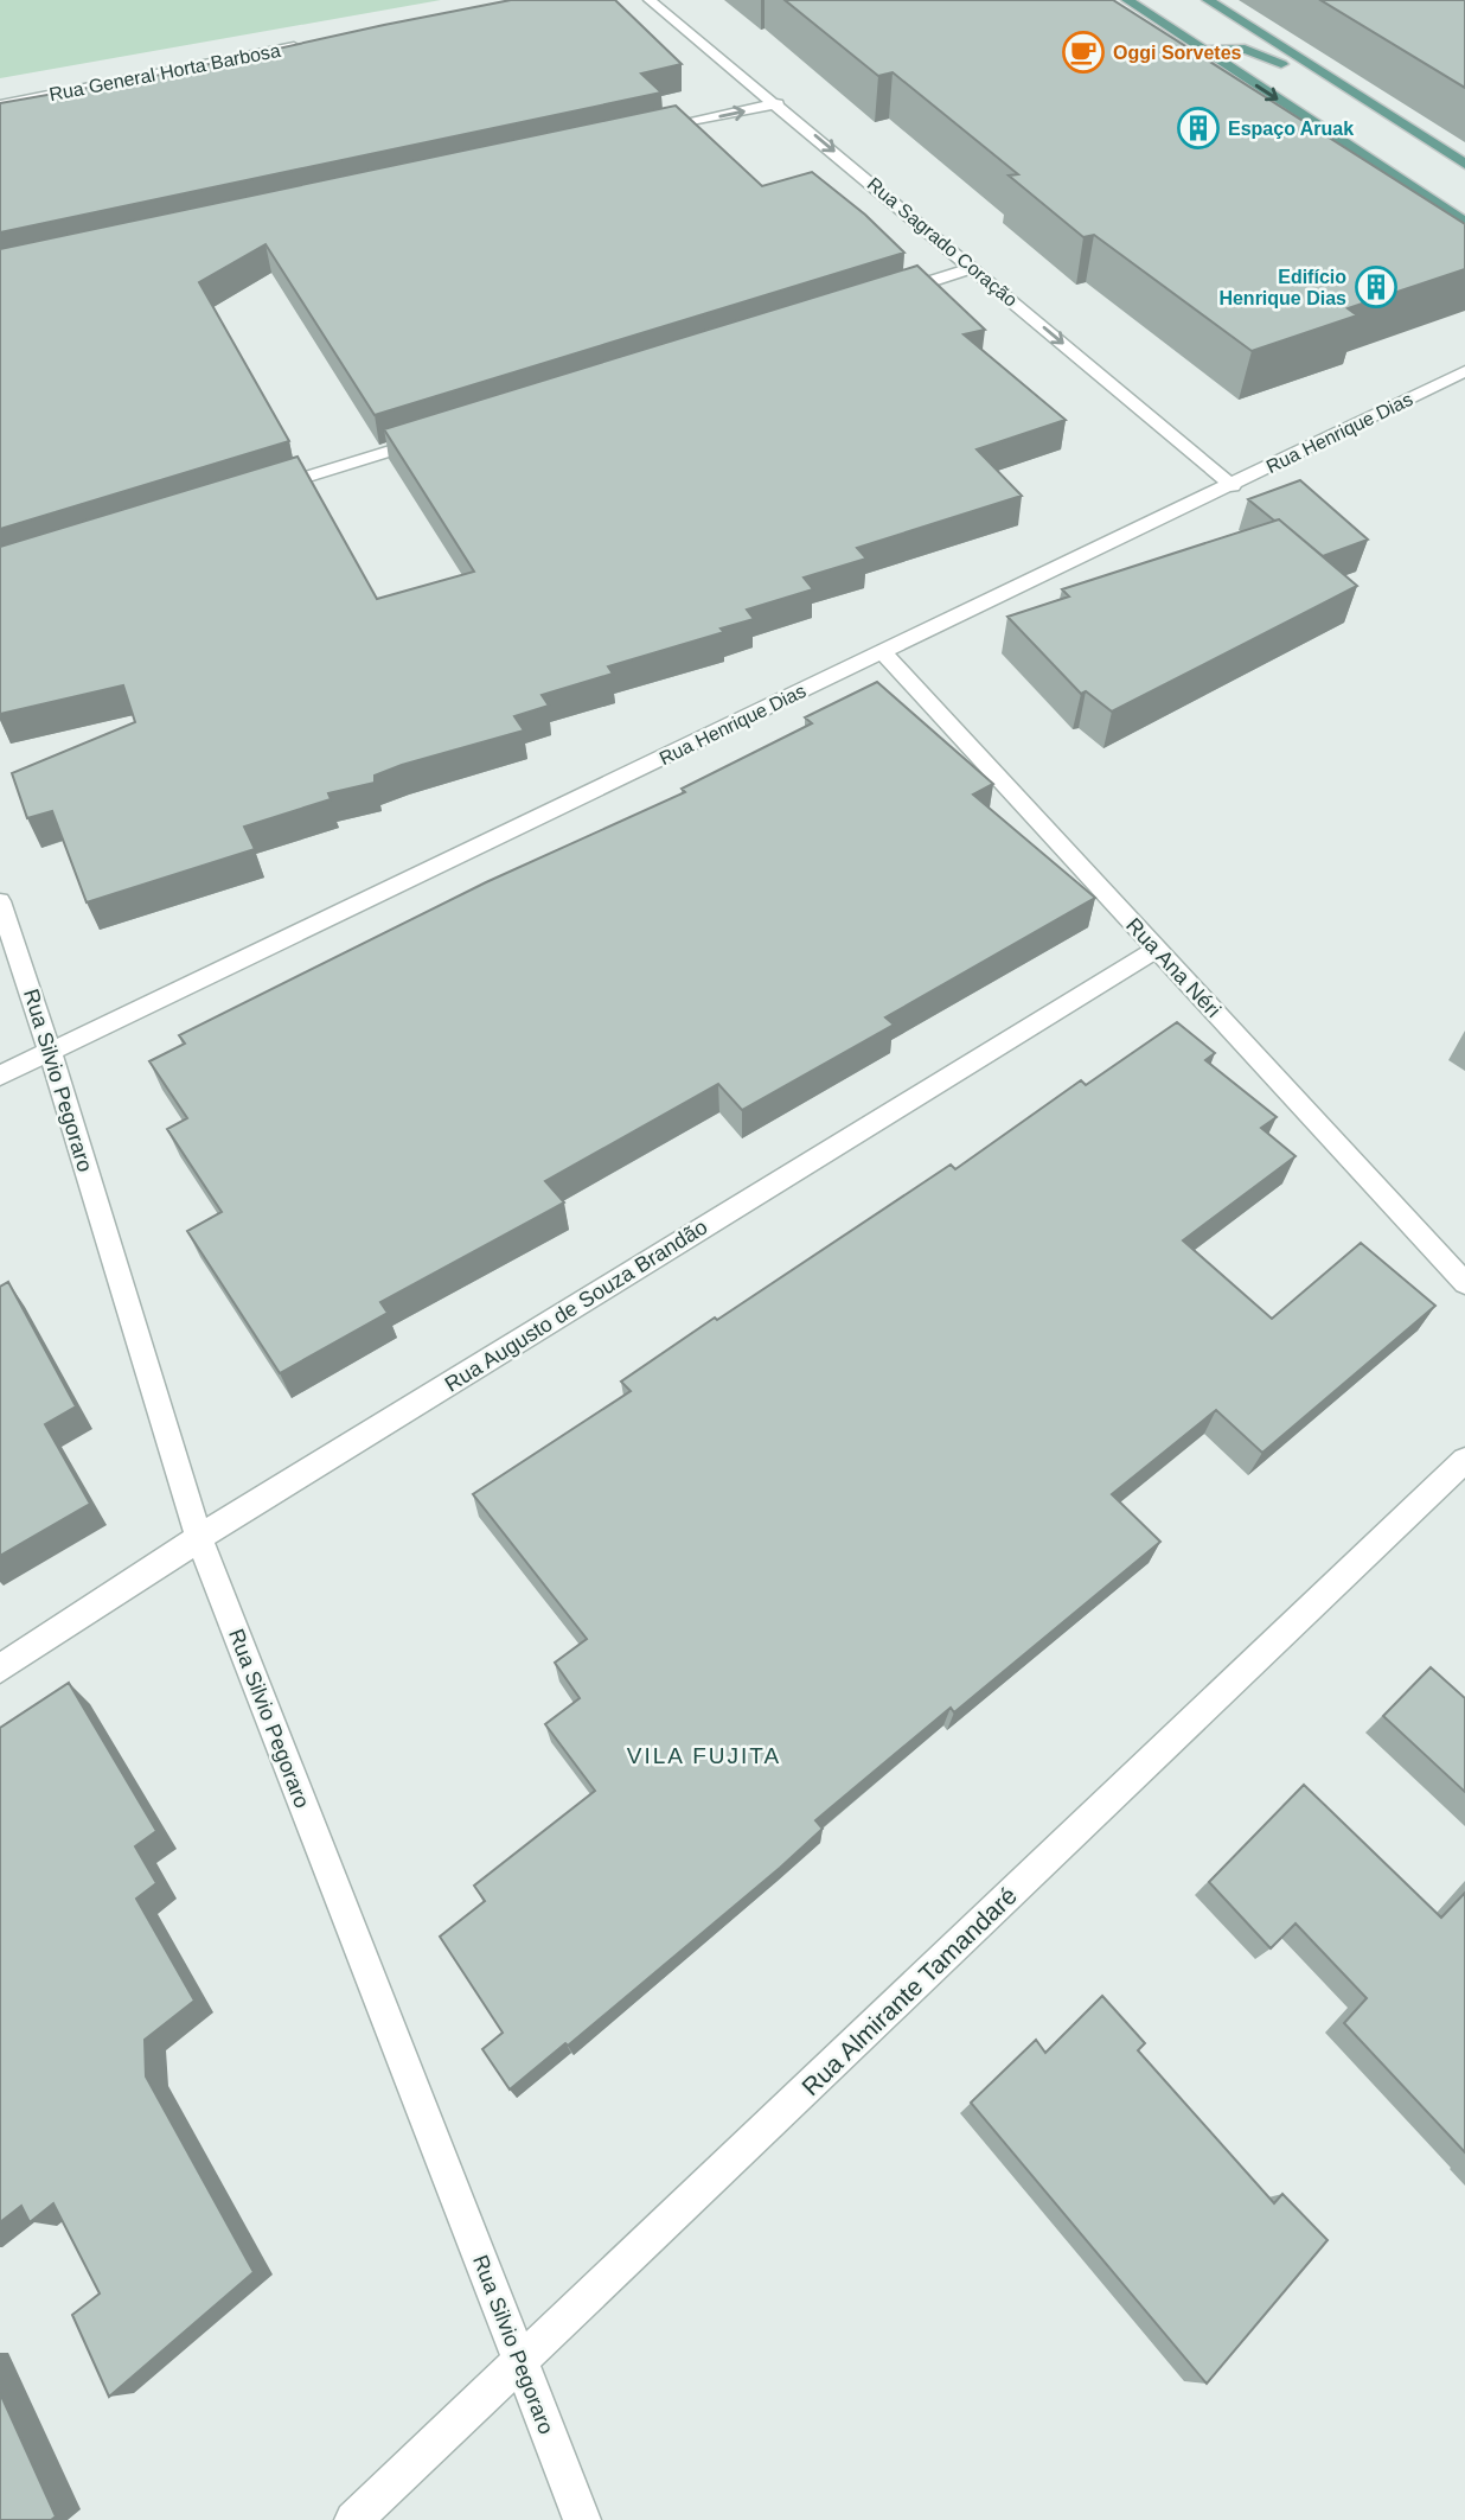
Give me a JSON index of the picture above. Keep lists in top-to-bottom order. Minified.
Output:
{"streets":{"street":["Rua General Horta Barbosa","Rua Sagrado Coração","Rua Henrique Dias","Rua Ana Néri","Rua Silvio Pegoraro","Rua Augusto de Souza Brandão","Rua Almirante Tamandaré"]},"crossings":[["Rua Sagrado Coração","Rua Henrique Dias"],["Rua Henrique Dias","Rua Ana Néri"],["Rua Henrique Dias","Rua Silvio Pegoraro"],["Rua Ana Néri","Rua Augusto de Souza Brandão"],["Rua Silvio Pegoraro","Rua Augusto de Souza Brandão"],["Rua Silvio Pegoraro","Rua Almirante Tamandaré"]],"one_way":["Rua Sagrado Coração"],"districts":["VILA FUJITA"],"places":{"cafe":["Oggi Sorvetes"],"building":["Espaço Aruak","Edifício Henrique Dias"]}}
